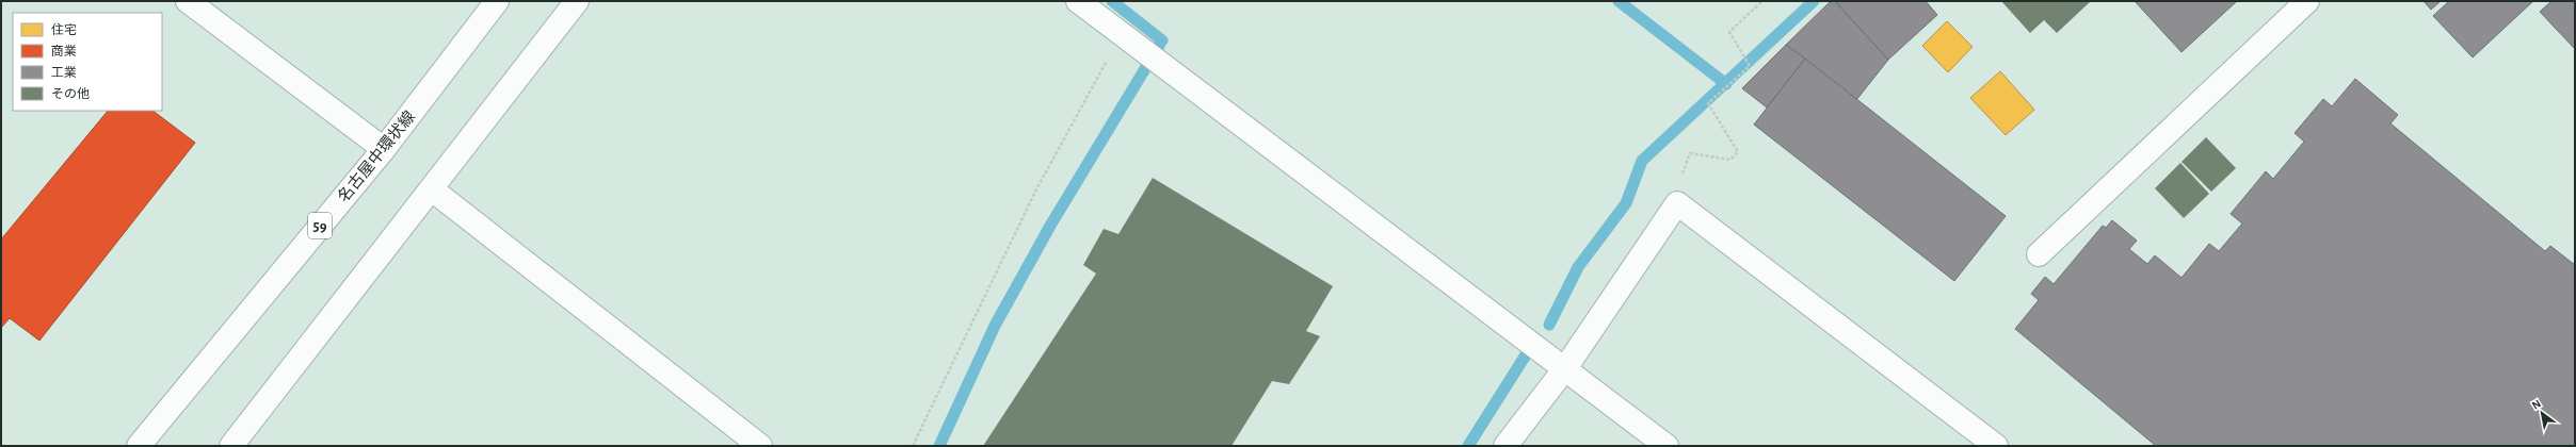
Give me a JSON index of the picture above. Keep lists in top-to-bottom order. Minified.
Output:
{"streets":{"street":["名古屋中環状線","59"]},"legend":["住宅","商業","工業","その他"],"north":"top left"}
